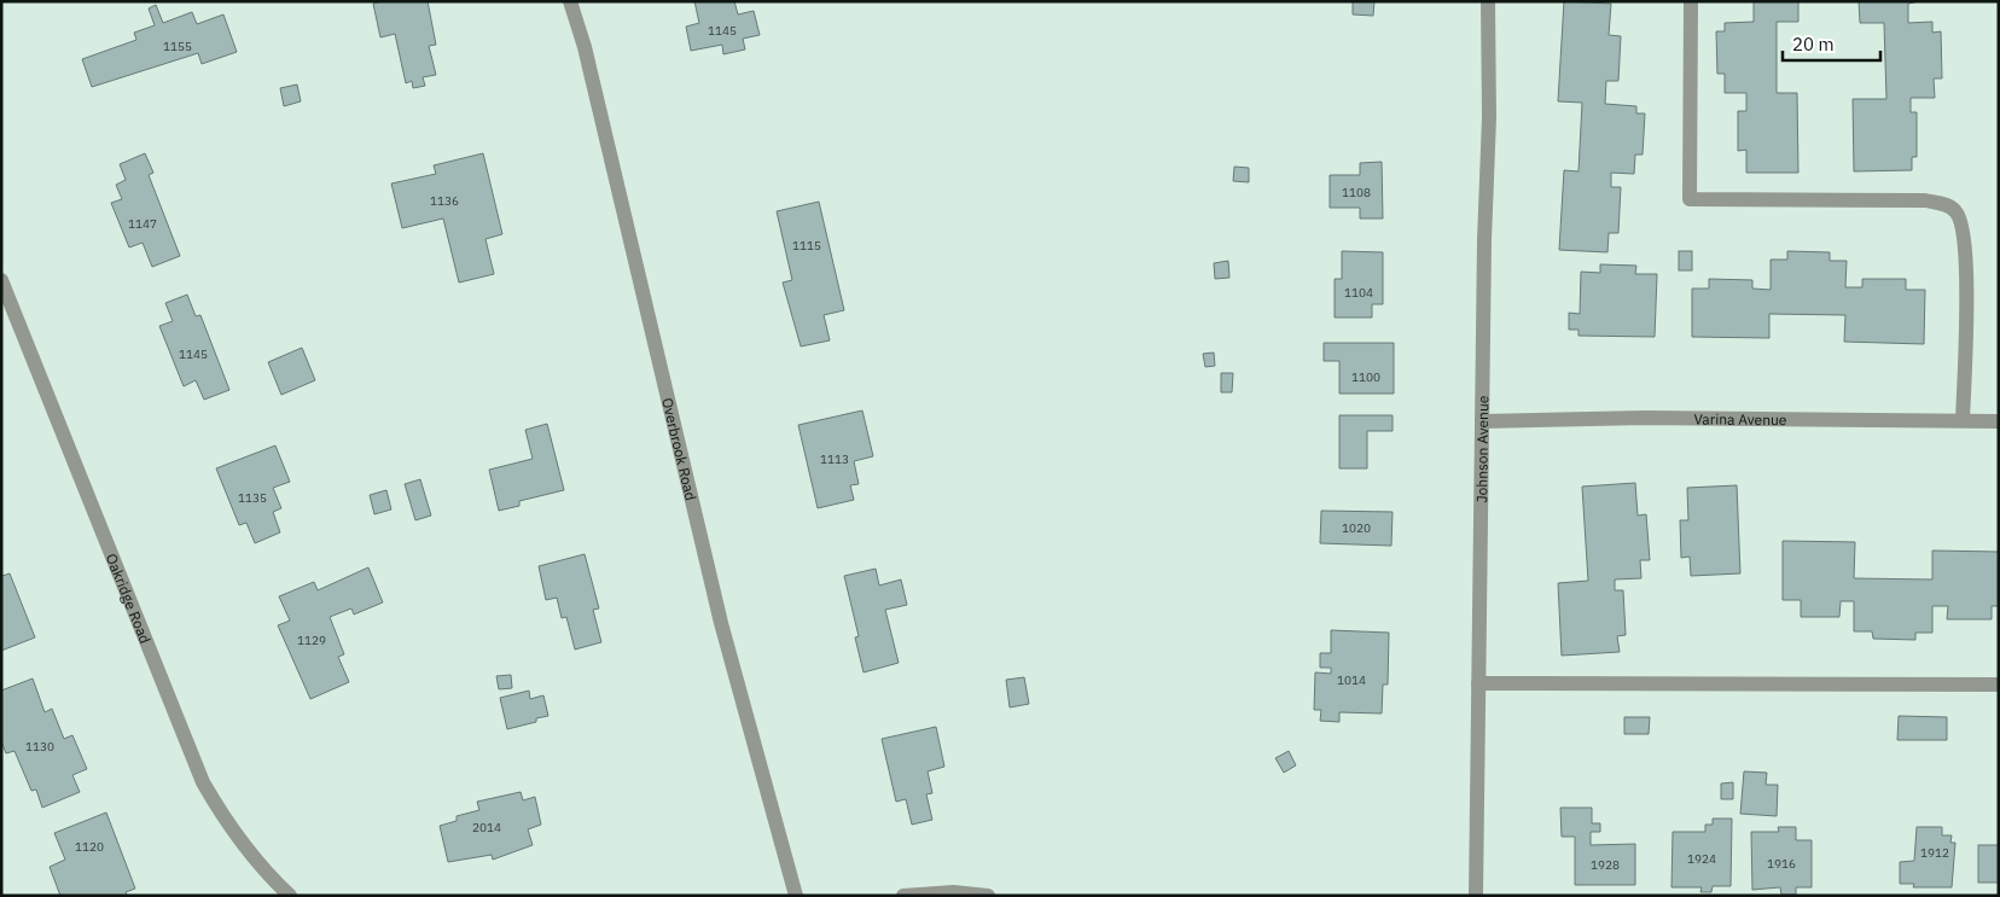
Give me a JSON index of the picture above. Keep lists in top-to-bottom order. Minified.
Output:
{"streets":{"street":["Varina Avenue","Johnson Avenue","Overbrook Road","Oakridge Road"]},"crossings":[["Varina Avenue","Johnson Avenue"]],"house_numbers":["1145","1155","1108","1136","1147","1115","1104","1145","1100","1113","1135","1020","1129","1014","1130","2014","1120","1912","1924","1916","1928"],"scale_bar":"20 m"}
